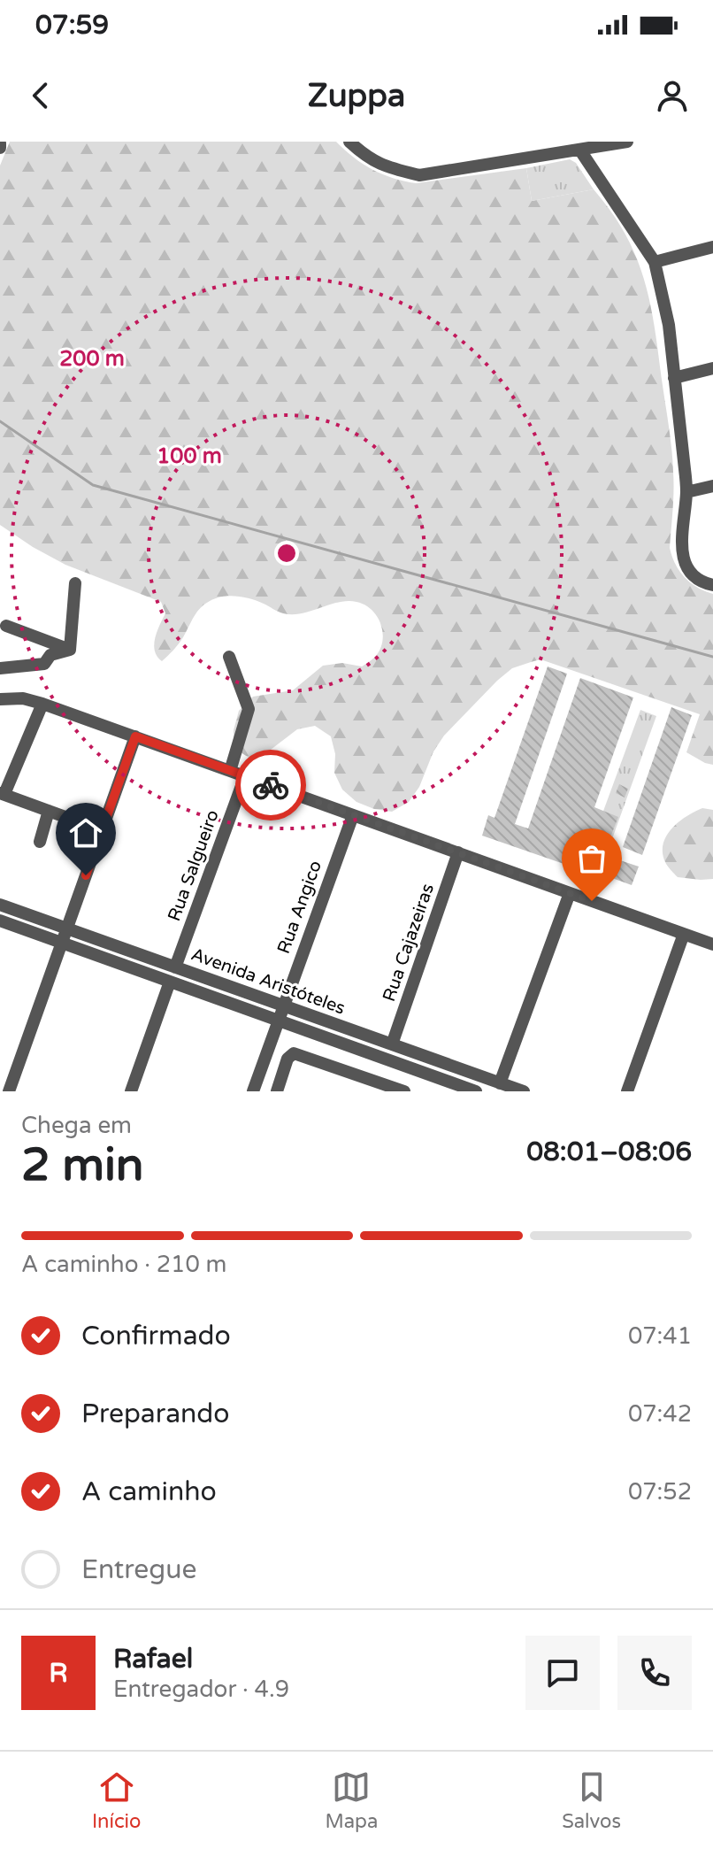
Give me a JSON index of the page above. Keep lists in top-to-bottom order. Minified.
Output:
{"streets":{"street":["Rua Salgueiro","Rua Angico","Rua Cajazeiras","Avenida Aristóteles"]},"crossings":[["Rua Salgueiro","Avenida Aristóteles"],["Rua Angico","Avenida Aristóteles"],["Rua Cajazeiras","Avenida Aristóteles"]],"page":{"status":"07:59","header":"Zuppa","heading":["2 min","Chega em","08:01–08:06"],"panel":["Rafael","Entregador · 4.9"],"bar":"A caminho · 210 m","list":[["Confirmado","07:41"],["Preparando","07:42"],["A caminho","07:52"],"Entregue"],"round":"R","tabs":["Início","Mapa","Salvos"]},"rings":["200 m","100 m"]}
